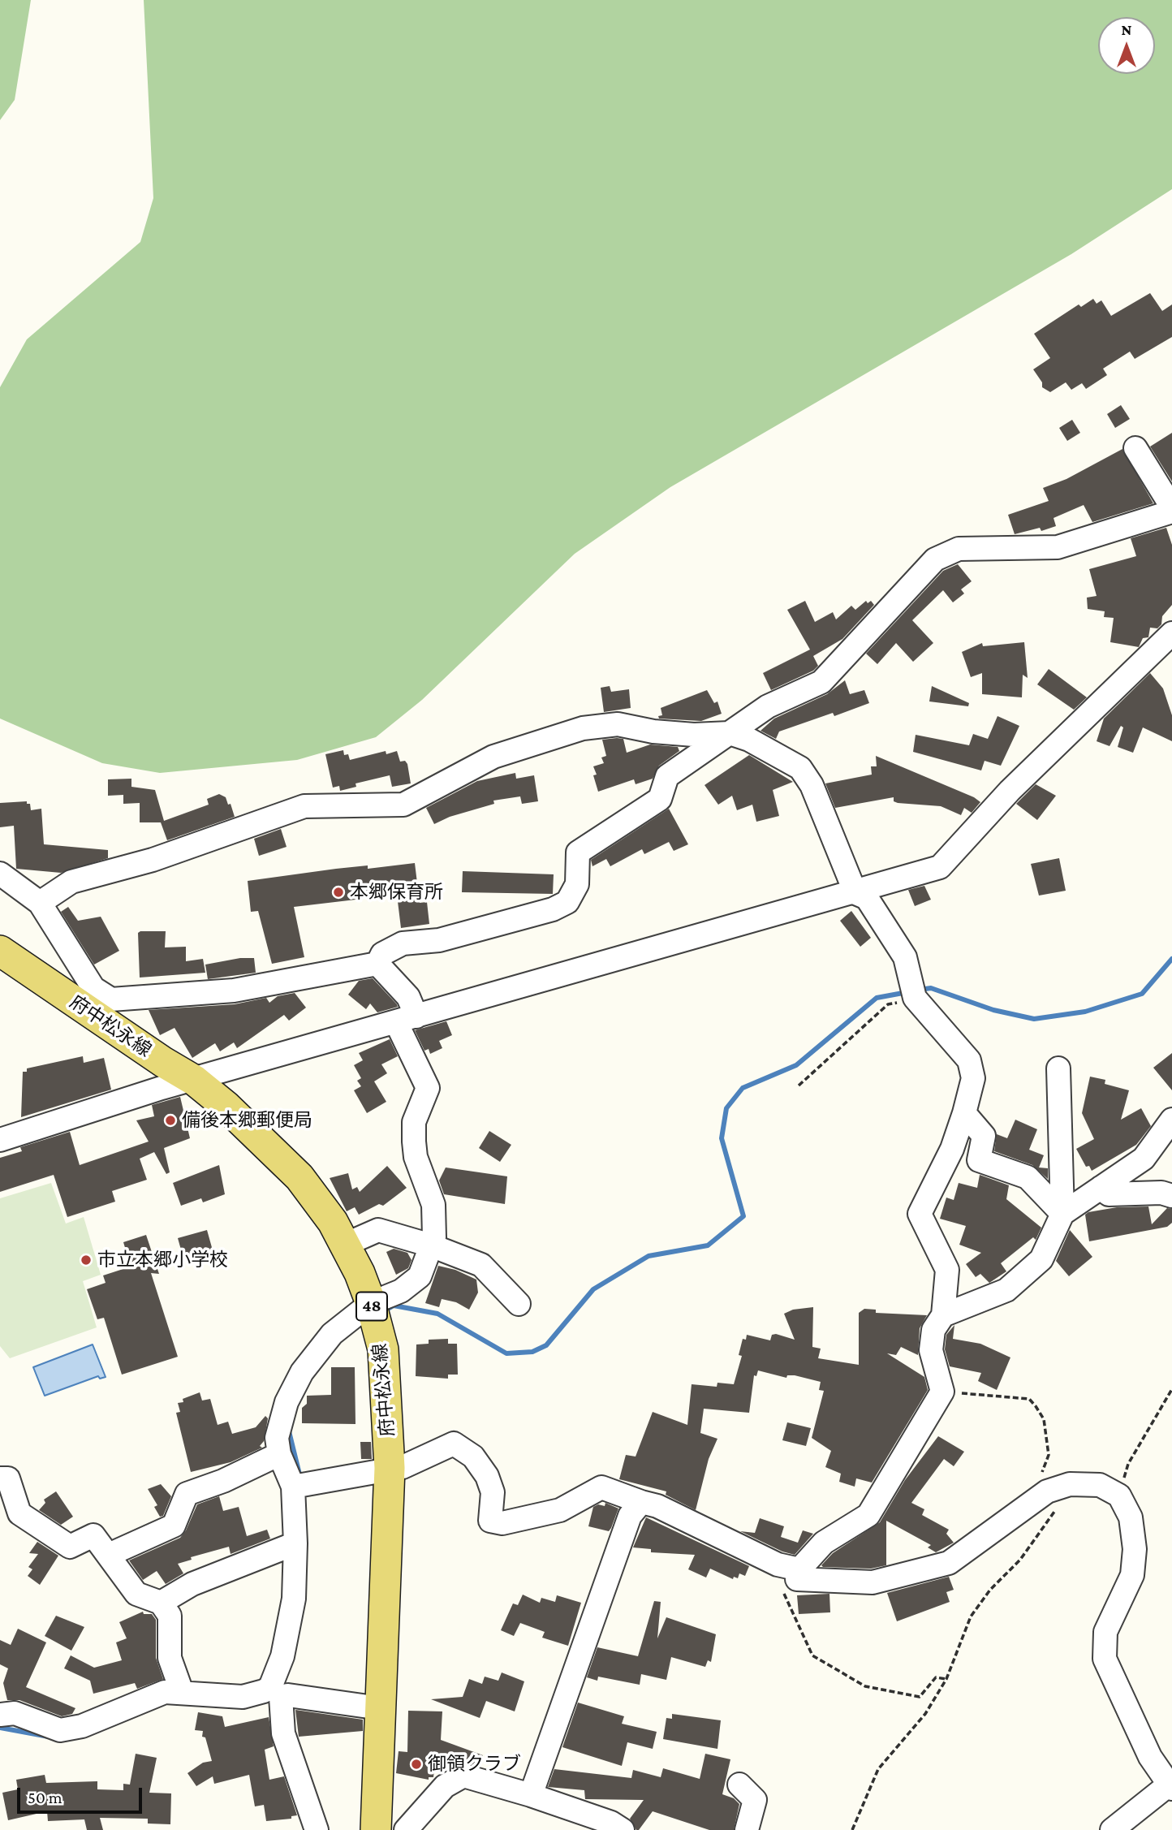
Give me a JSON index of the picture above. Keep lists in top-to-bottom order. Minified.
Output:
{"streets":{"main road":["府中松永線","48"]},"places":["本郷保育所","備後本郷郵便局","市立本郷小学校","御領クラブ"],"scale_bar":"50 m","north":"top"}
